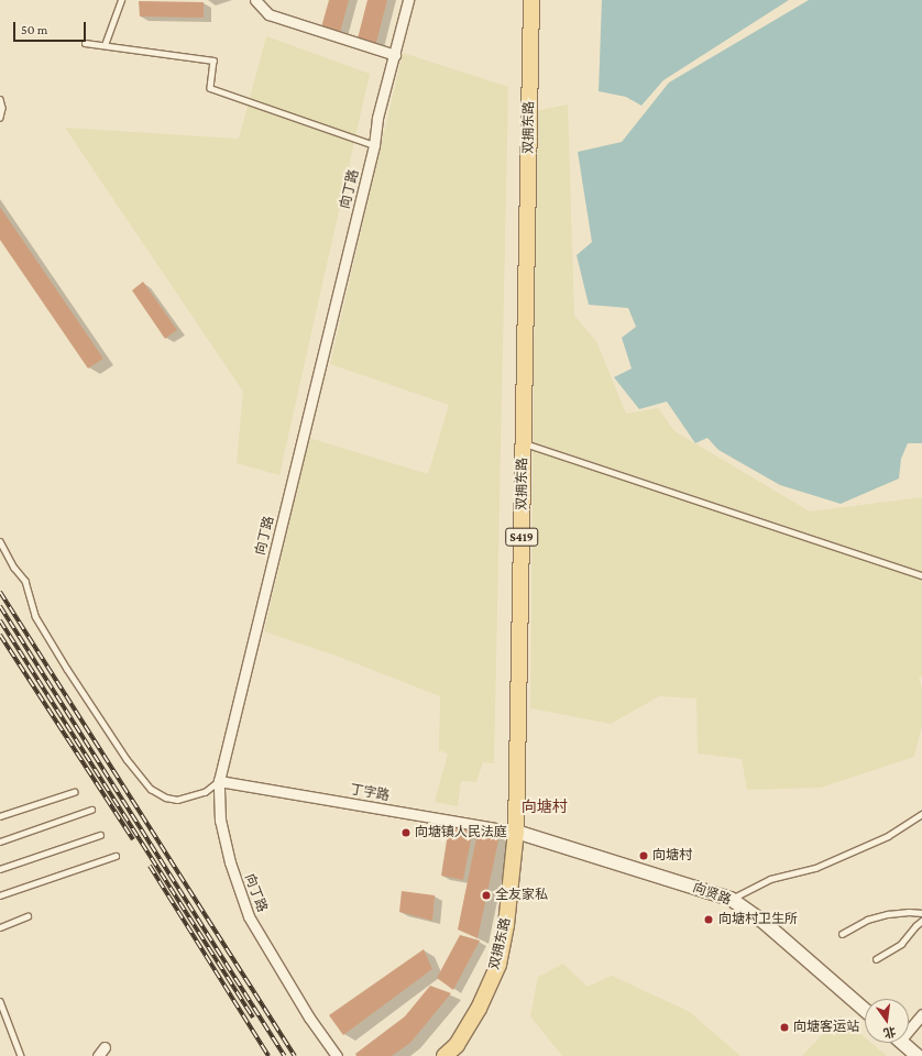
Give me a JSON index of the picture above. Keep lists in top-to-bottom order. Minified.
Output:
{"streets":{"main road":["双拥东路","S419"],"street":["向丁路","丁字路","向贤路"]},"crossings":[["双拥东路","丁字路"],["双拥东路","向贤路"],["向丁路","丁字路"],["丁字路","向贤路"]],"districts":["向塘村"],"places":["向塘镇人民法庭","向塘村","全友家私","向塘村卫生所","向塘客运站"],"scale_bar":"50 m","north":"bottom"}
